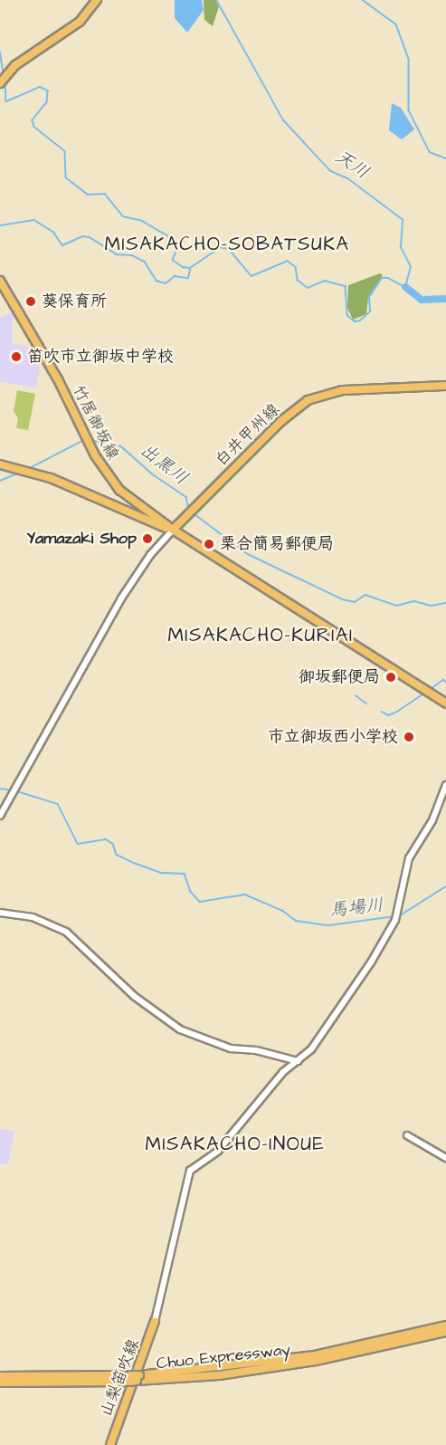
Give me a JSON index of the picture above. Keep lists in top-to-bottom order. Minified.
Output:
{"streets":{"highway":["Chuo Expressway"],"main road":["竹居御坂線","白井甲州線","山梨笛吹線"]},"crossings":[["竹居御坂線","白井甲州線"]],"districts":["MISAKACHO-SOBATSUKA","MISAKACHO-KURIAI","MISAKACHO-INOUE"],"water":["天川","出黒川","馬場川"],"places":["葵保育所","笛吹市立御坂中学校","Yamazaki Shop","栗合簡易郵便局","御坂郵便局","市立御坂西小学校"]}
